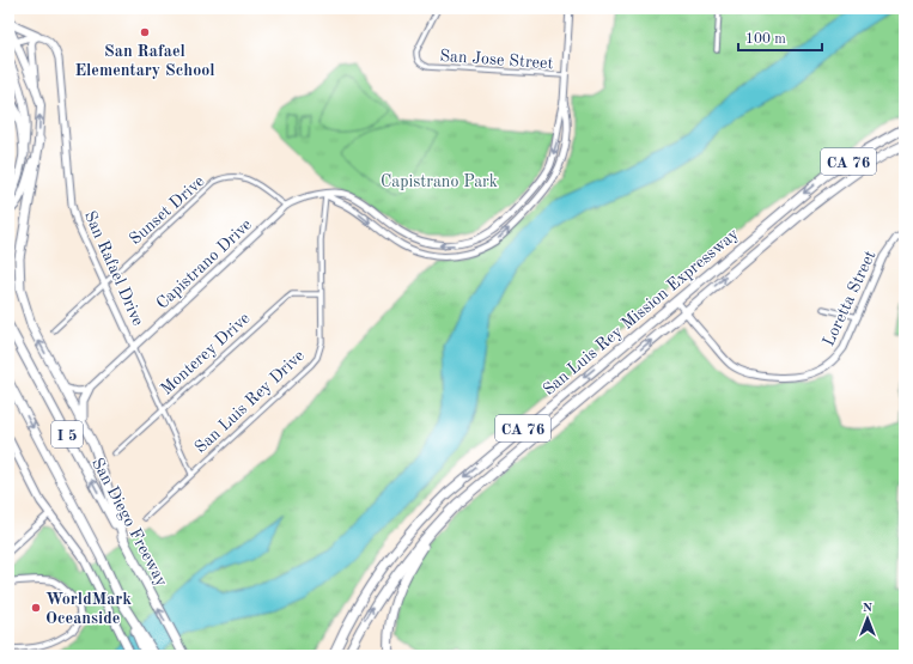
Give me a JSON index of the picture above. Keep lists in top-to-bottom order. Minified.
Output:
{"streets":{"highway":["CA 76","San Luis Rey Mission Expressway","I 5","San Diego Freeway"],"street":["San Jose Street","Sunset Drive","Capistrano Drive","San Rafael Drive","Loretta Street","Monterey Drive","San Luis Rey Drive"]},"crossings":[["San Jose Street","Capistrano Drive"],["CA 76","San Luis Rey Mission Expressway"],["Sunset Drive","Capistrano Drive"],["Sunset Drive","San Rafael Drive"],["Capistrano Drive","San Rafael Drive"],["Capistrano Drive","San Luis Rey Drive"],["San Rafael Drive","Monterey Drive"],["San Rafael Drive","San Luis Rey Drive"],["Loretta Street","San Luis Rey Mission Expressway"],["Monterey Drive","San Luis Rey Drive"]],"parks":["Capistrano Park"],"places":["San Rafael Elementary School","WorldMark Oceanside"],"scale_bar":"100 m","north":"top"}
